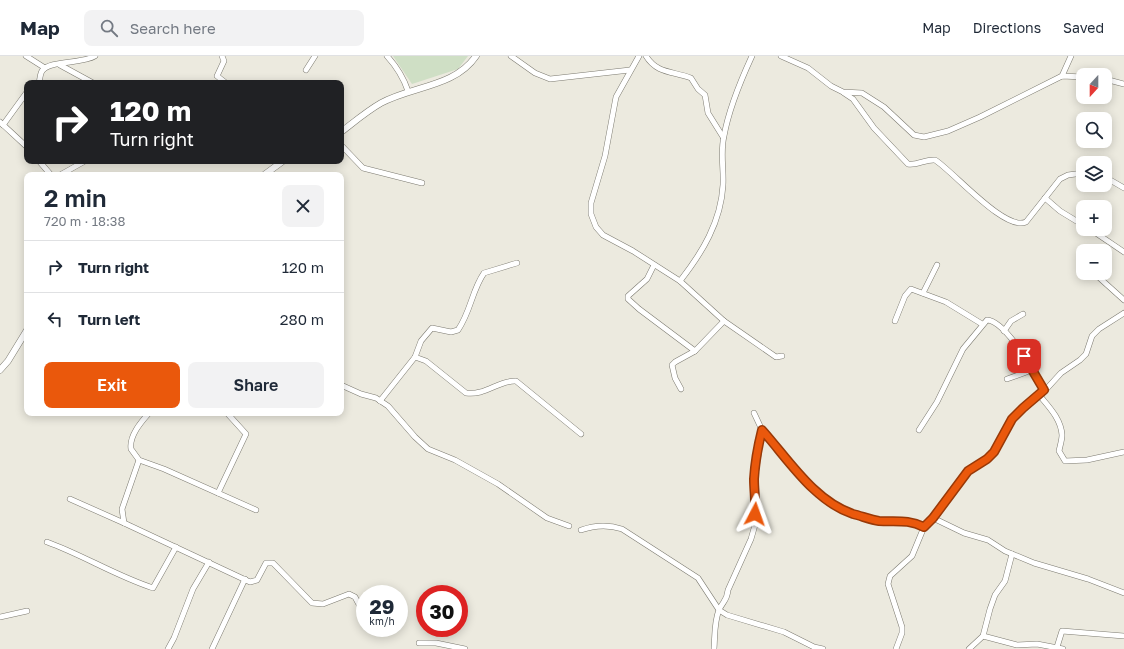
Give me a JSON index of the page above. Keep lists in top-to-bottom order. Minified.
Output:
{"north":"bottom","page":{"header":"Map","search":"Search here","nav":["Map","Directions","Saved"],"map_buttons":["+","−"],"turn":["120 m","Turn right"],"heading":["2 min","720 m · 18:38"],"list":[{"name":"Turn right","value":"120 m"},{"name":"Turn left","value":"280 m"}],"buttons":["Exit","Share"],"speed":"29 km/h","limit":"30"}}
